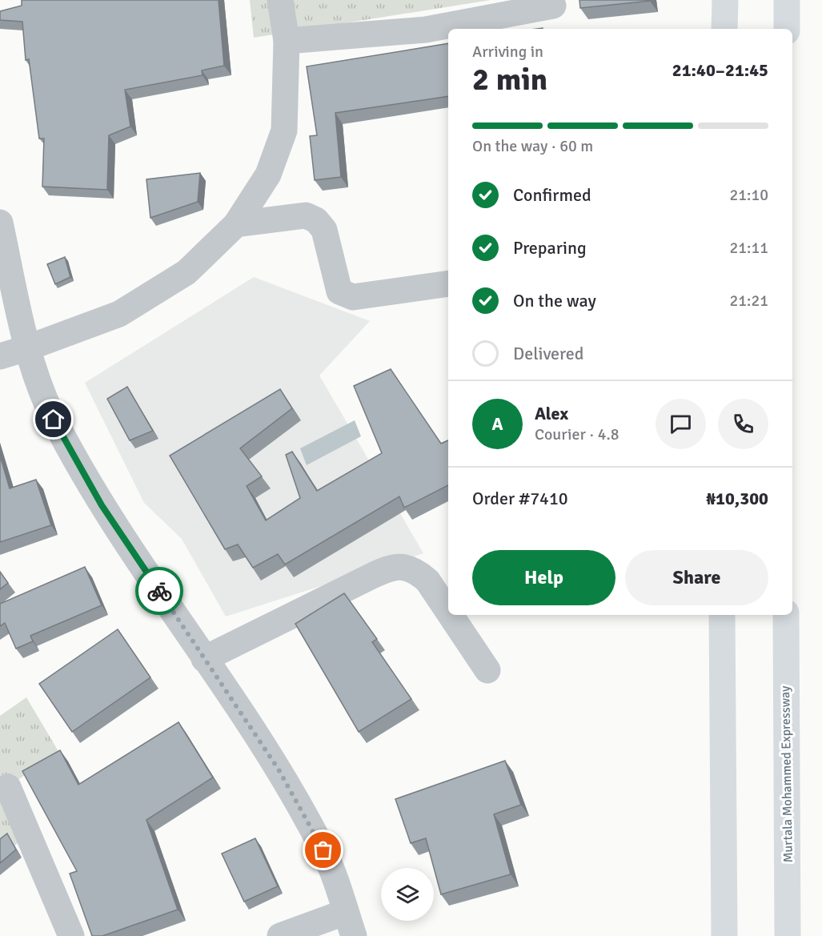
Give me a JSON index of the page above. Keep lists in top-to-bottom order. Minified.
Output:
{"streets":{"highway":["Murtala Mohammed Expressway"]},"page":{"heading":["2 min","Arriving in","21:40–21:45"],"panel":["Alex","Courier · 4.8","Order #7410","₦10,300"],"bar":"On the way · 60 m","list":[["Confirmed","21:10"],["Preparing","21:11"],["On the way","21:21"],"Delivered"],"round":"A","buttons":["Help","Share"]}}
